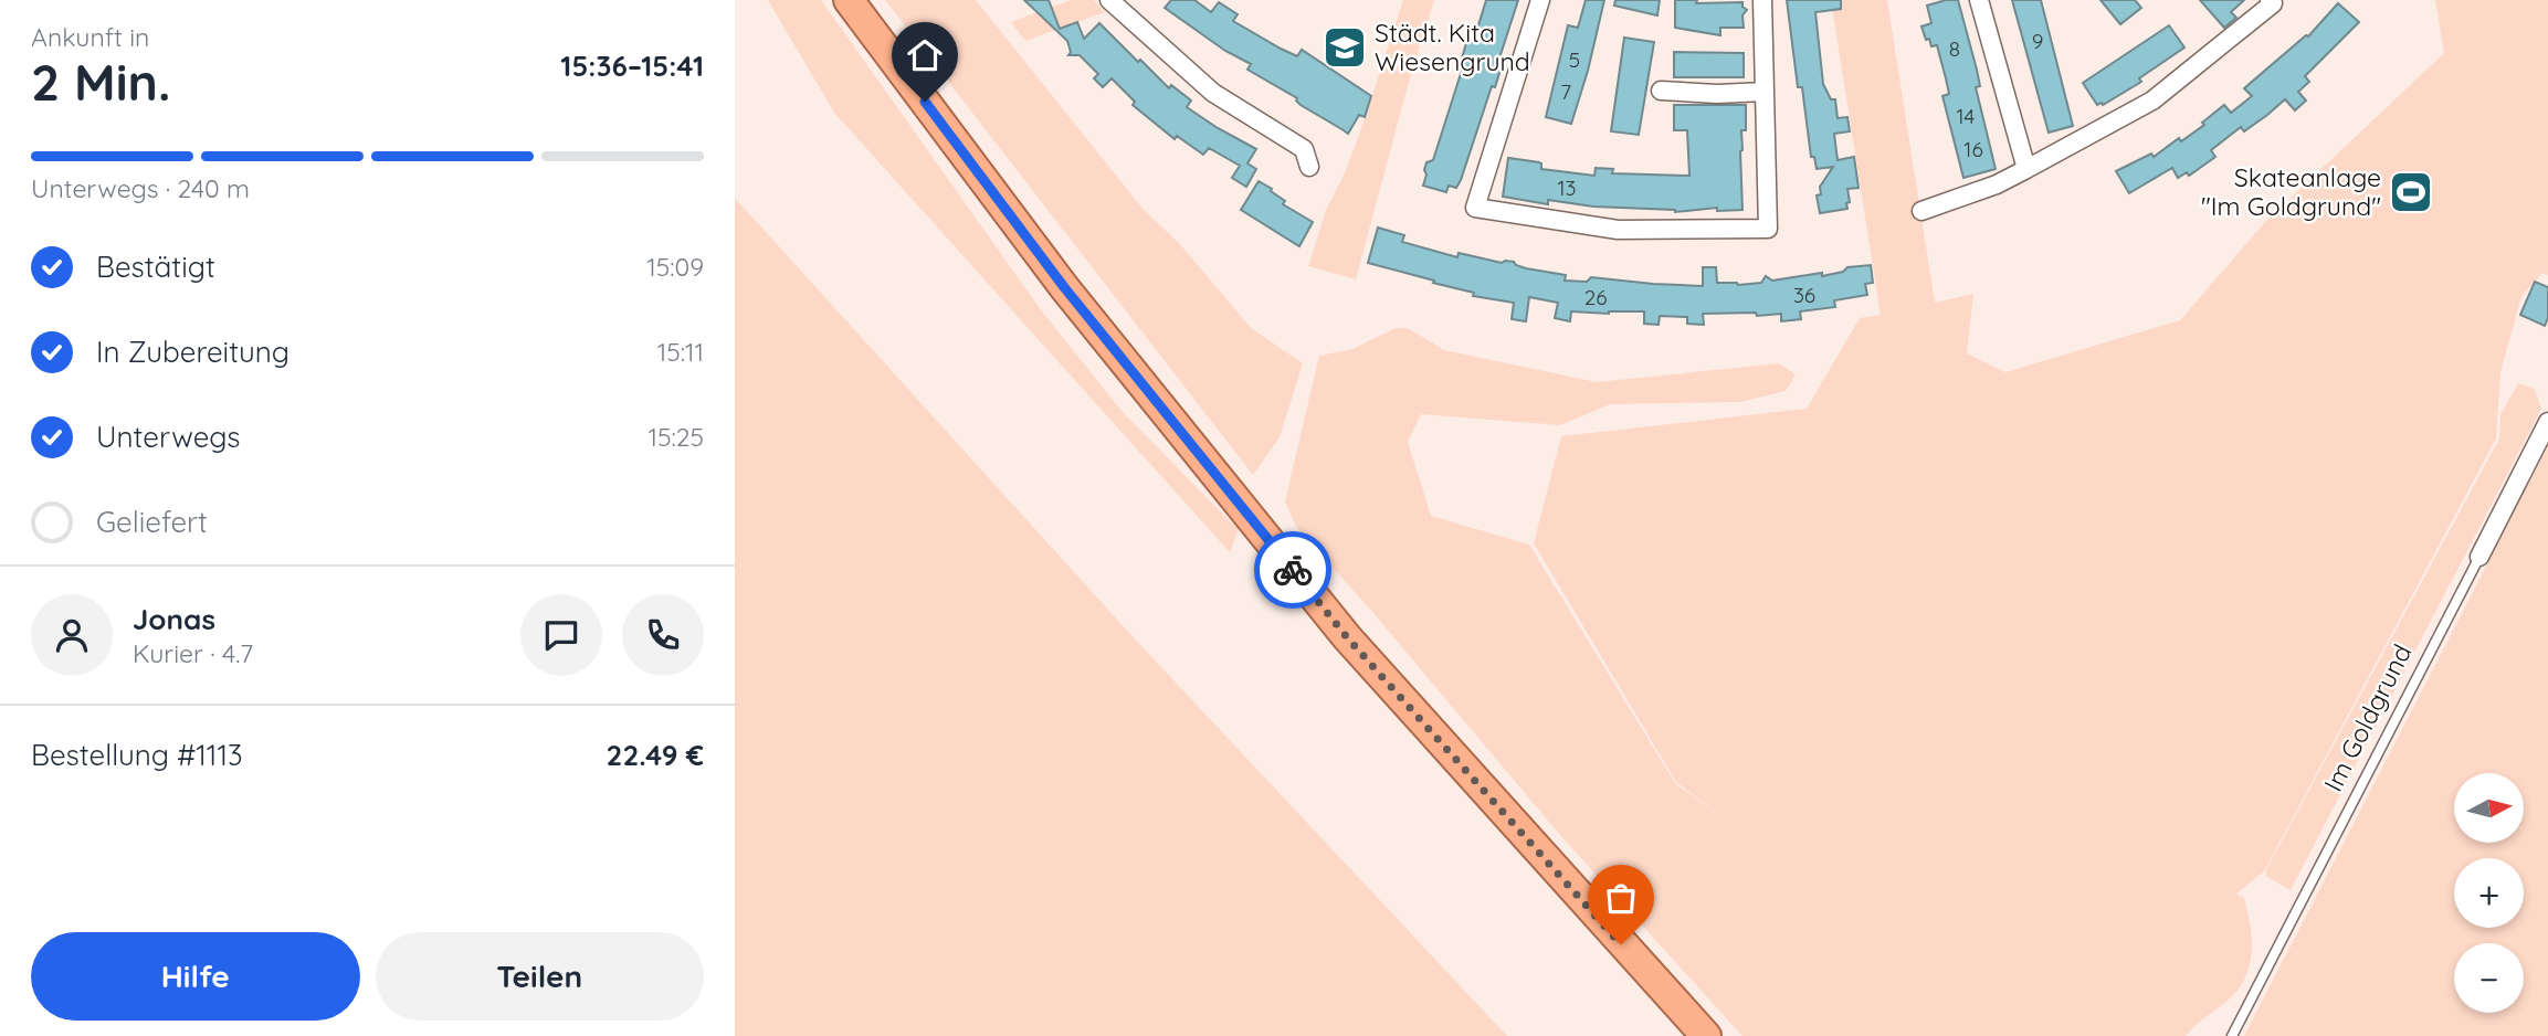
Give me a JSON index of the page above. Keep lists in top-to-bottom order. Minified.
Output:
{"streets":{"street":["Im Goldgrund"]},"places":{"school or university":["Städt. Kita Wiesengrund"],"sports":["Skateanlage \"Im Goldgrund\""]},"house_numbers":["9","8","5","7","14","16","13","36","26"],"north":"right","page":{"heading":["2 Min.","Ankunft in","15:36–15:41"],"panel":["Jonas","Kurier · 4.7","Bestellung #1113","22.49 €"],"bar":"Unterwegs · 240 m","list":[["Bestätigt","15:09"],["In Zubereitung","15:11"],["Unterwegs","15:25"],"Geliefert"],"map_buttons":["+","−"],"buttons":["Hilfe","Teilen"]}}
